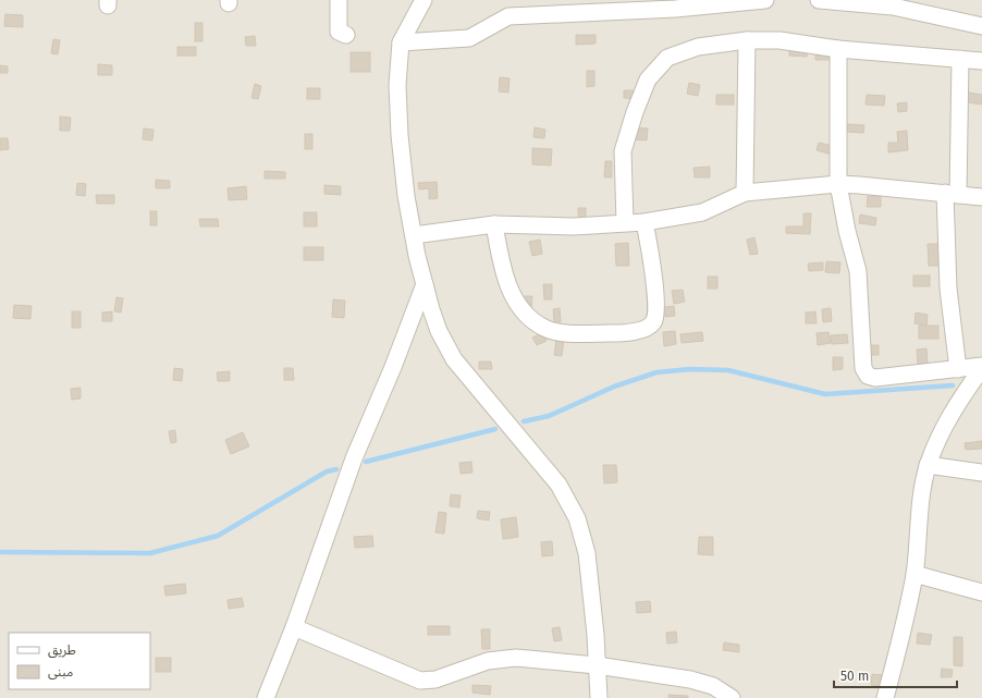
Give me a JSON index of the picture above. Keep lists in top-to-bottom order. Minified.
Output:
{"legend":["طريق","مبنى"],"scale_bar":"50 m"}
